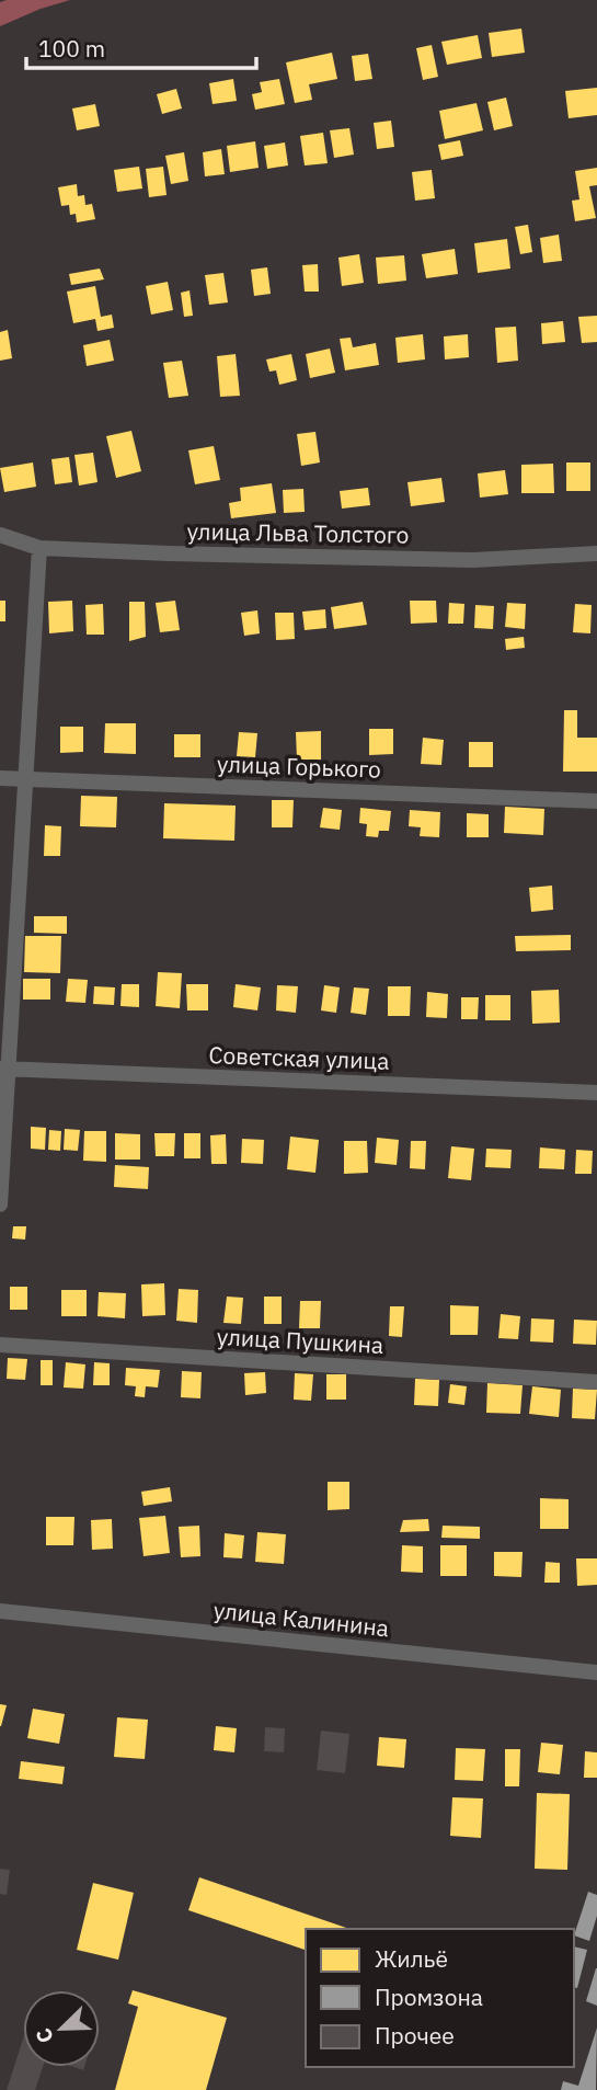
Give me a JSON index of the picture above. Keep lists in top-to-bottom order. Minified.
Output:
{"streets":{"street":["улица Льва Толстого","улица Горького","Советская улица","улица Пушкина","улица Калинина"]},"legend":["Жильё","Промзона","Прочее"],"scale_bar":"100 m","north":"bottom left"}
